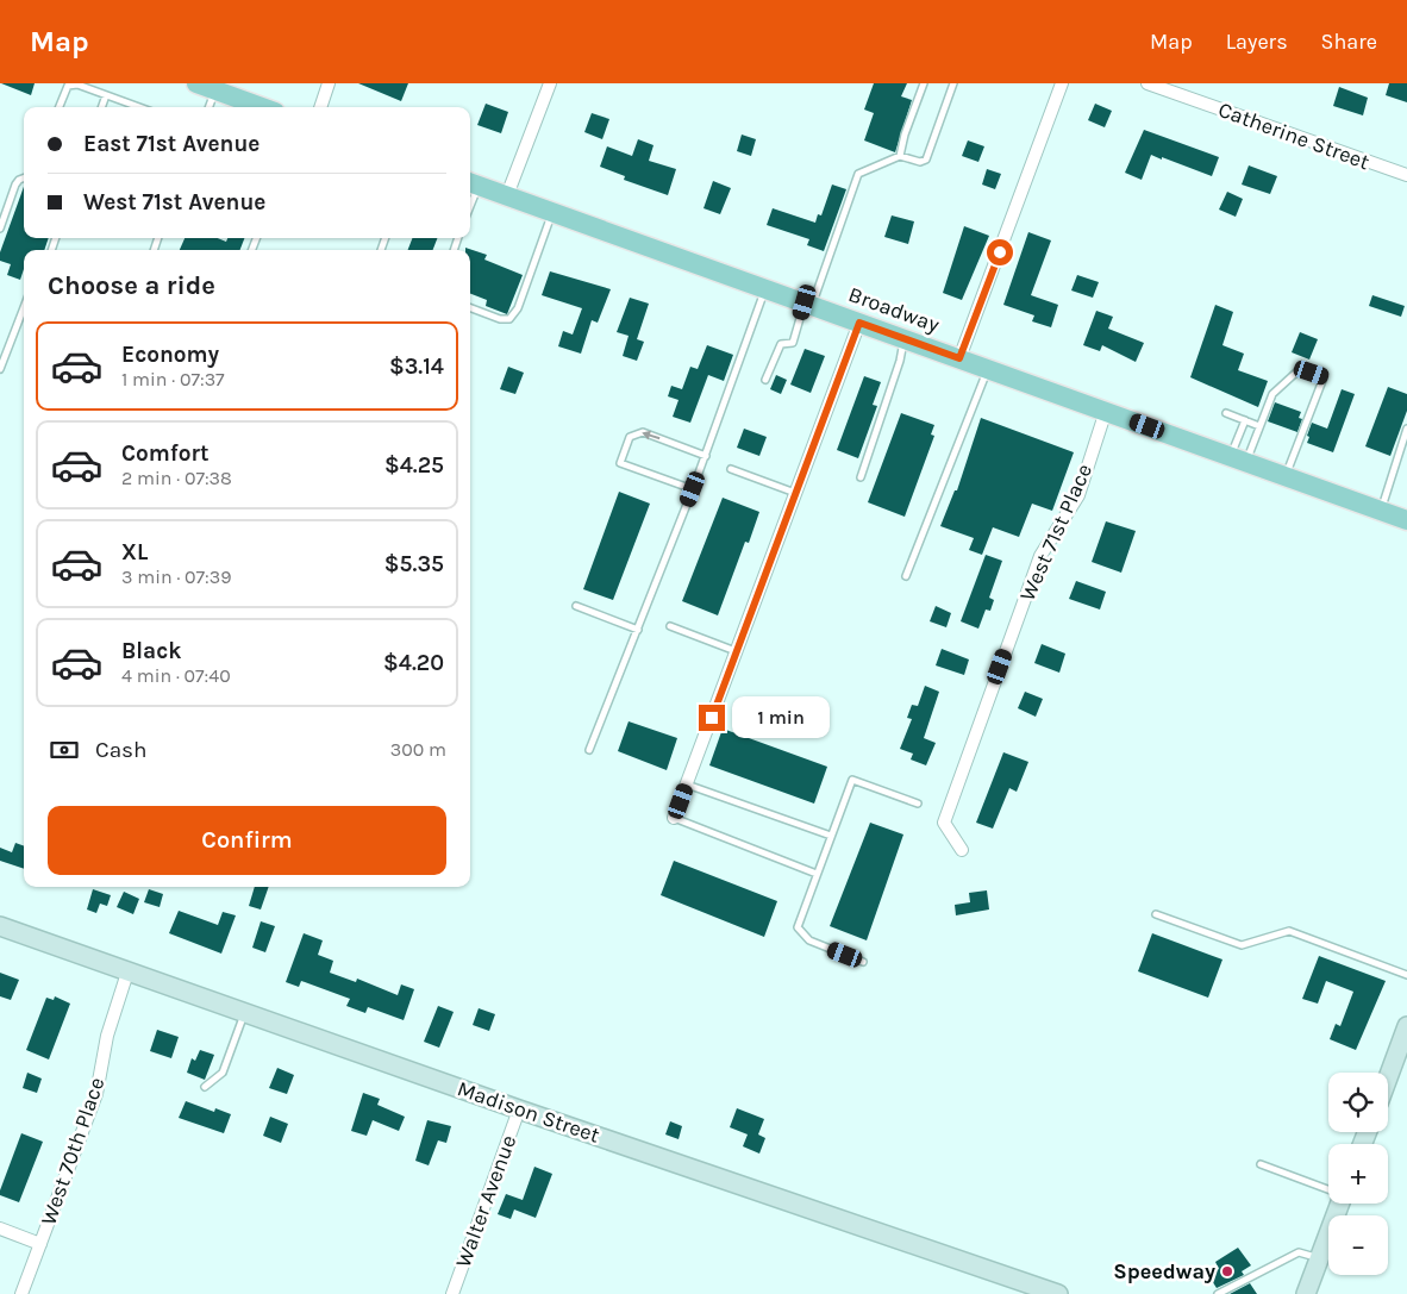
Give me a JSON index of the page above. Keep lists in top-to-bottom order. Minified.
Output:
{"streets":{"main road":["Broadway"],"street":["Catherine Street","West 71st Place","Madison Street","West 70th Place","Walter Avenue"]},"crossings":[["Broadway","West 71st Place"],["Madison Street","West 70th Place"],["Madison Street","Walter Avenue"]],"places":["Speedway"],"page":{"header":"Map","nav":["Map","Layers","Share"],"banner":["East 71st Avenue","West 71st Avenue"],"heading":"Choose a ride","list":[{"name":"Economy","note":"1 min · 07:37","value":"$3.14"},{"name":"Comfort","note":"2 min · 07:38","value":"$4.25"},{"name":"XL","note":"3 min · 07:39","value":"$5.35"},{"name":"Black","note":"4 min · 07:40","value":"$4.20"}],"bubble":"1 min","pay":["Cash","300 m"],"buttons":"Confirm","map_buttons":["+","−"]}}
